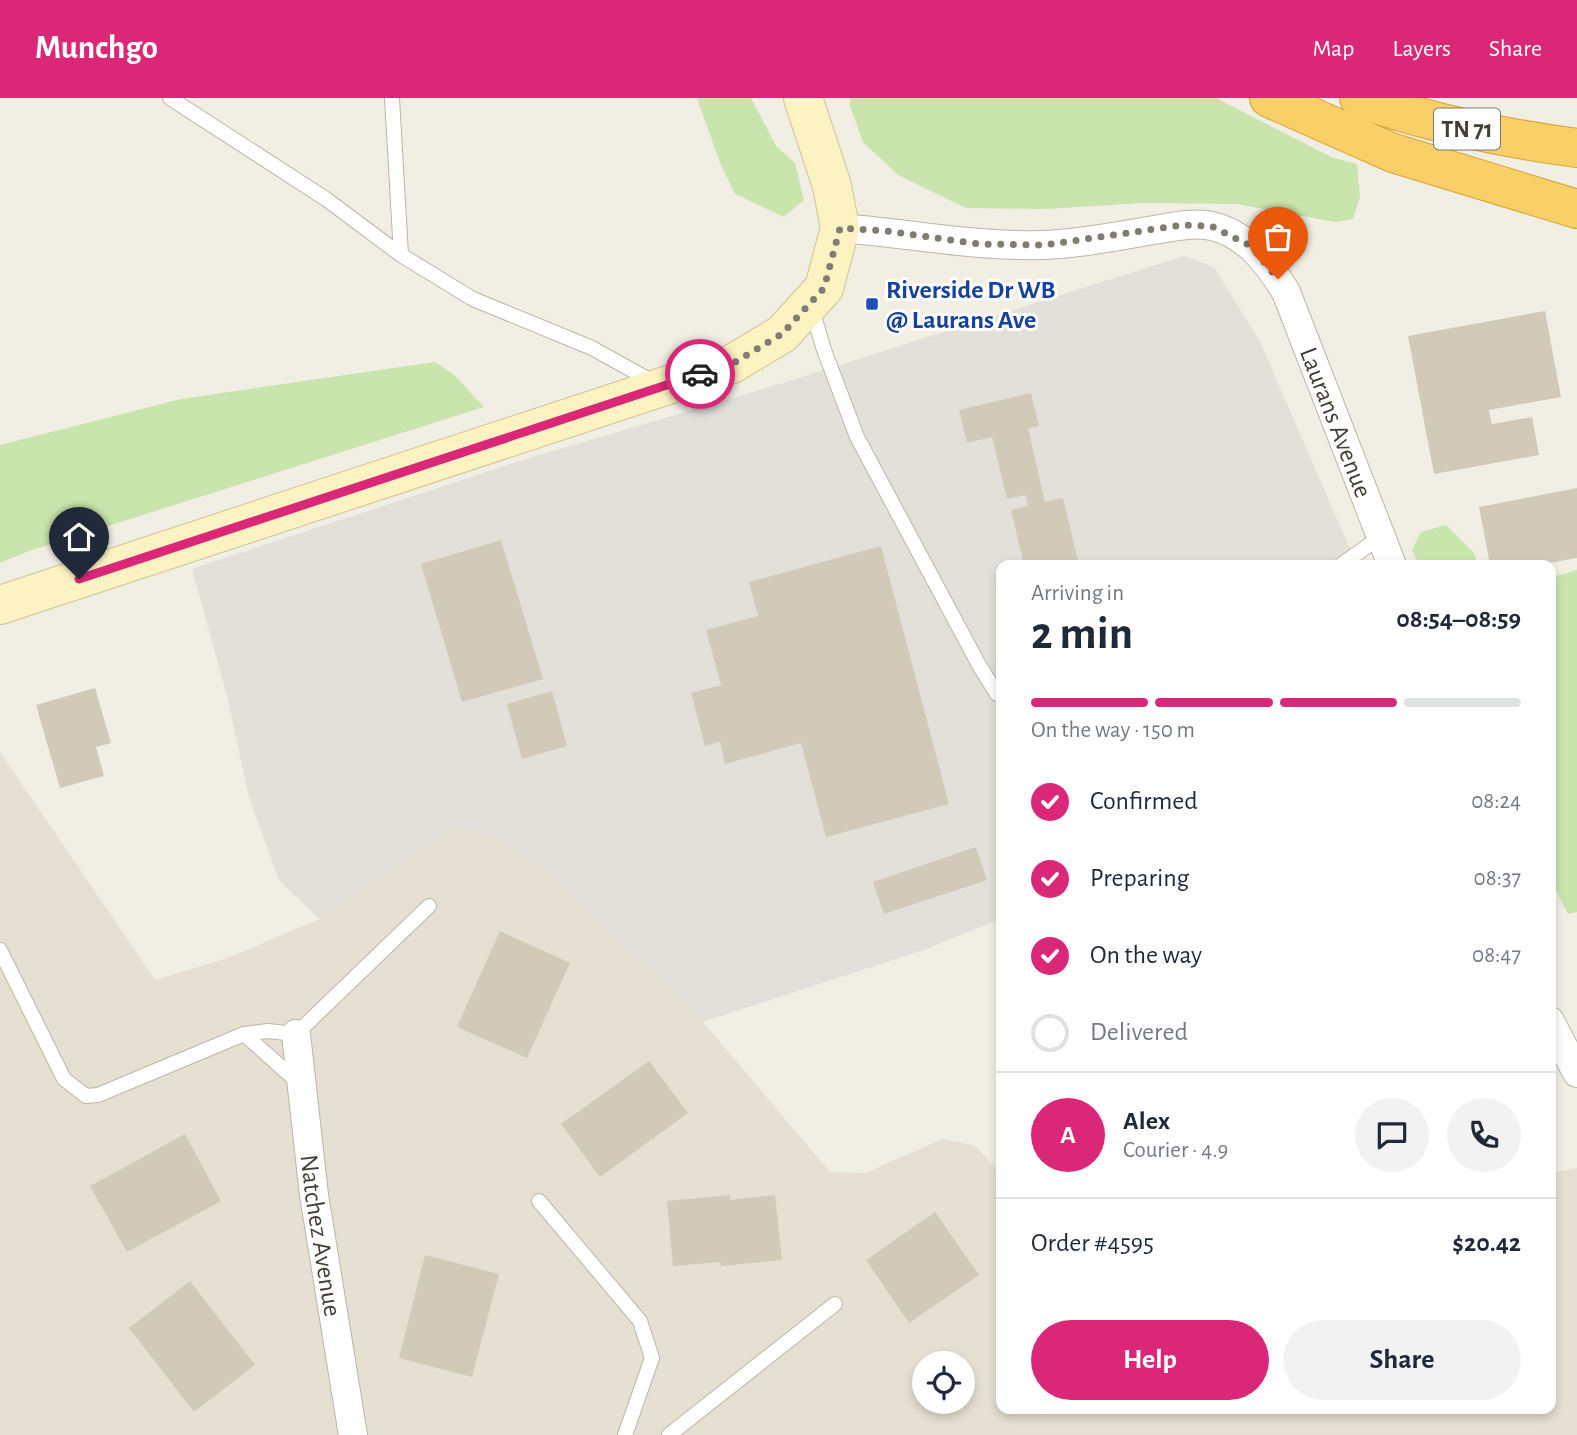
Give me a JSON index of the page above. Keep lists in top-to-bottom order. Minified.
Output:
{"streets":{"highway":["TN 71"],"street":["Laurans Avenue","Natchez Avenue"]},"places":{"transit":["Riverside Dr WB @ Laurans Ave"]},"page":{"header":"Munchgo","nav":["Map","Layers","Share"],"heading":["2 min","Arriving in","08:54–08:59"],"panel":["Alex","Courier · 4.9","Order #4595","$20.42"],"bar":"On the way · 150 m","list":[["Confirmed","08:24"],["Preparing","08:37"],["On the way","08:47"],"Delivered"],"round":"A","buttons":["Help","Share"]}}
